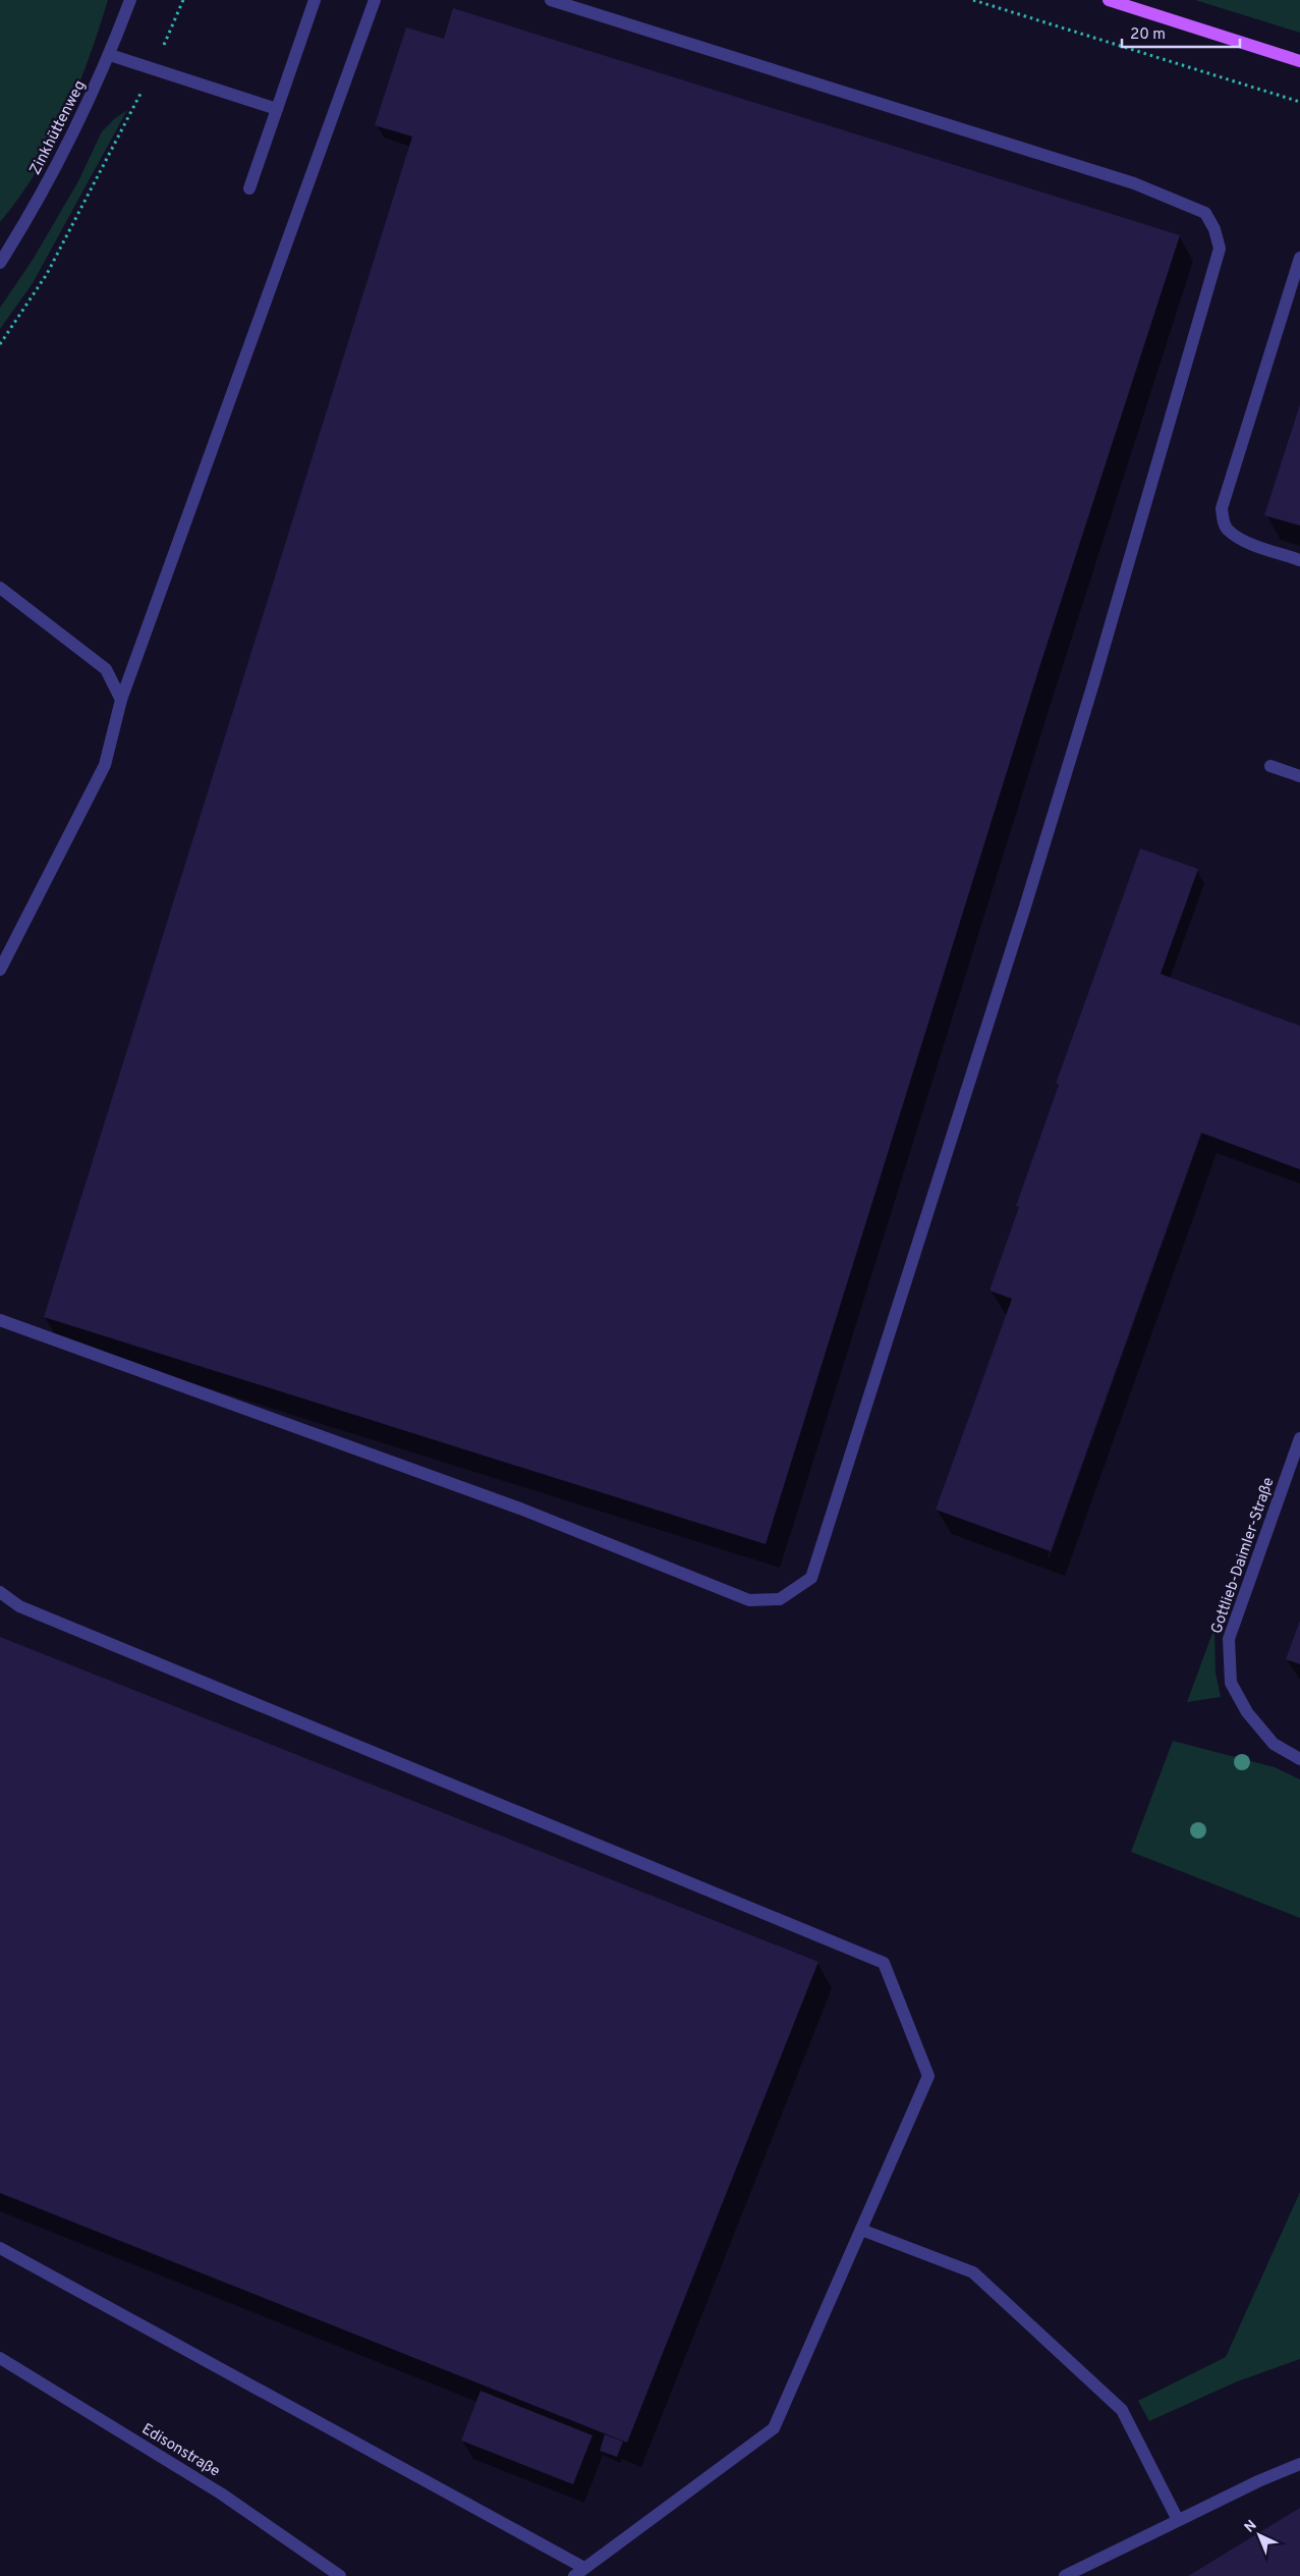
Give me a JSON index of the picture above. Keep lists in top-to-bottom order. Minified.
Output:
{"streets":{"street":["Zinkhüttenweg","Gottlieb-Daimler-Straße","Edisonstraße"]},"scale_bar":"20 m","north":"top left"}
